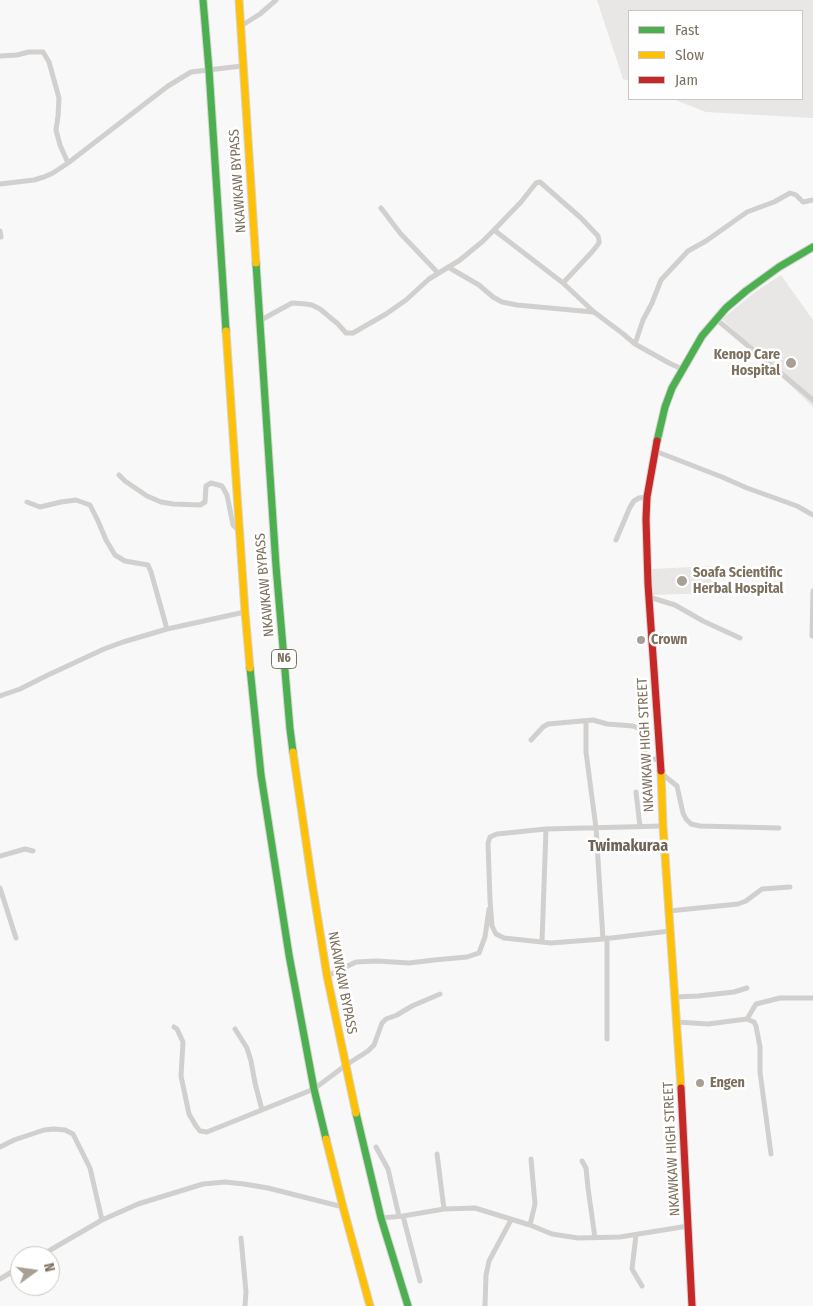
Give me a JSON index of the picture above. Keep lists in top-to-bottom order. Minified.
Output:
{"streets":{"main road":["NKAWKAW BYPASS","N6","NKAWKAW HIGH STREET"]},"districts":["Twimakuraa"],"places":["Kenop Care Hospital","Soafa Scientific Herbal Hospital","Crown","Engen"],"legend":["Fast","Slow","Jam"],"north":"right"}
